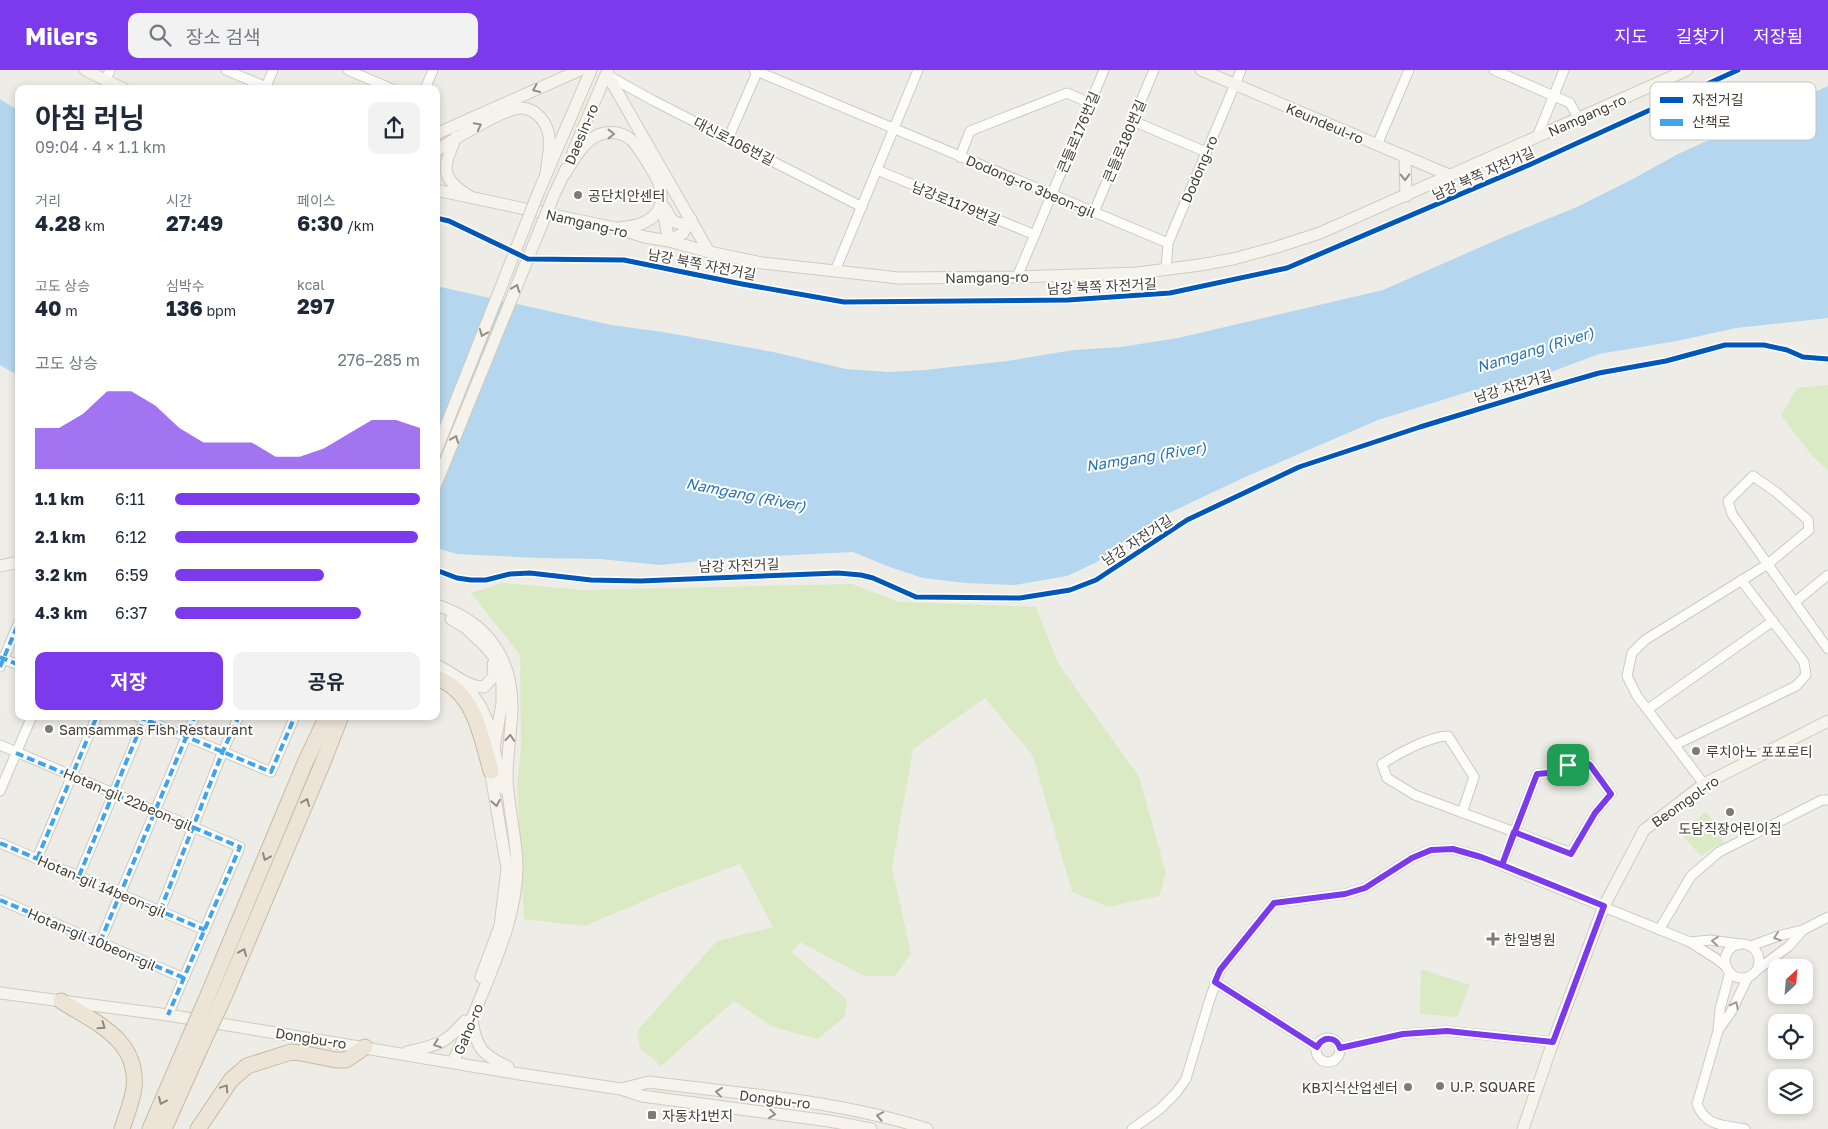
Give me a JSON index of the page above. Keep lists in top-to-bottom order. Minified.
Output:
{"streets":{"street":["Namgang-ro","Keundeul-ro","큰들로176번길","Daesin-ro","대신로106번길","큰들로180번길","Dodong-ro","Dodong-ro 3beon-gil","남강로1179번길","Hotan-gil 22beon-gil","Beomgol-ro","Hotan-gil 14beon-gil","Hotan-gil 10beon-gil","Gaho-ro","Dongbu-ro"],"cycle path":["남강 북쪽 자전거길","남강 자전거길"]},"crossings":[["Namgang-ro","Keundeul-ro"],["Namgang-ro","큰들로176번길"],["Namgang-ro","Dodong-ro"],["Keundeul-ro","Dodong-ro"],["큰들로176번길","Dodong-ro 3beon-gil"],["큰들로176번길","남강로1179번길"],["Daesin-ro","대신로106번길"],["큰들로180번길","Dodong-ro 3beon-gil"],["Dodong-ro","Dodong-ro 3beon-gil"],["Hotan-gil 22beon-gil","Hotan-gil 14beon-gil"],["Gaho-ro","Dongbu-ro"]],"water":["Namgang (River)"],"places":{"other":["공단치안센터","Samsammas Fish Restaurant","루치아노 포포로티","도담직장어린이집","U.P. SQUARE","KB지식산업센터"],"health":["한일병원"],"transit":["자동차1번지"]},"legend":["자전거길","산책로"],"north":"top right","page":{"header":"Milers","search":"장소 검색","nav":["지도","길찾기","저장됨"],"heading":["아침 러닝","09:04 · 4 × 1.1 km"],"stats":[["거리","4.28 km"],["시간","27:49"],["페이스","6:30 /km"],["고도 상승","40 m"],["심박수","136 bpm"],["kcal","297"]],"chart":["고도 상승","276–285 m"],"list":[{"name":"1.1 km","note":"6:11"},{"name":"2.1 km","note":"6:12"},{"name":"3.2 km","note":"6:59"},{"name":"4.3 km","note":"6:37"}],"buttons":["저장","공유"]}}
